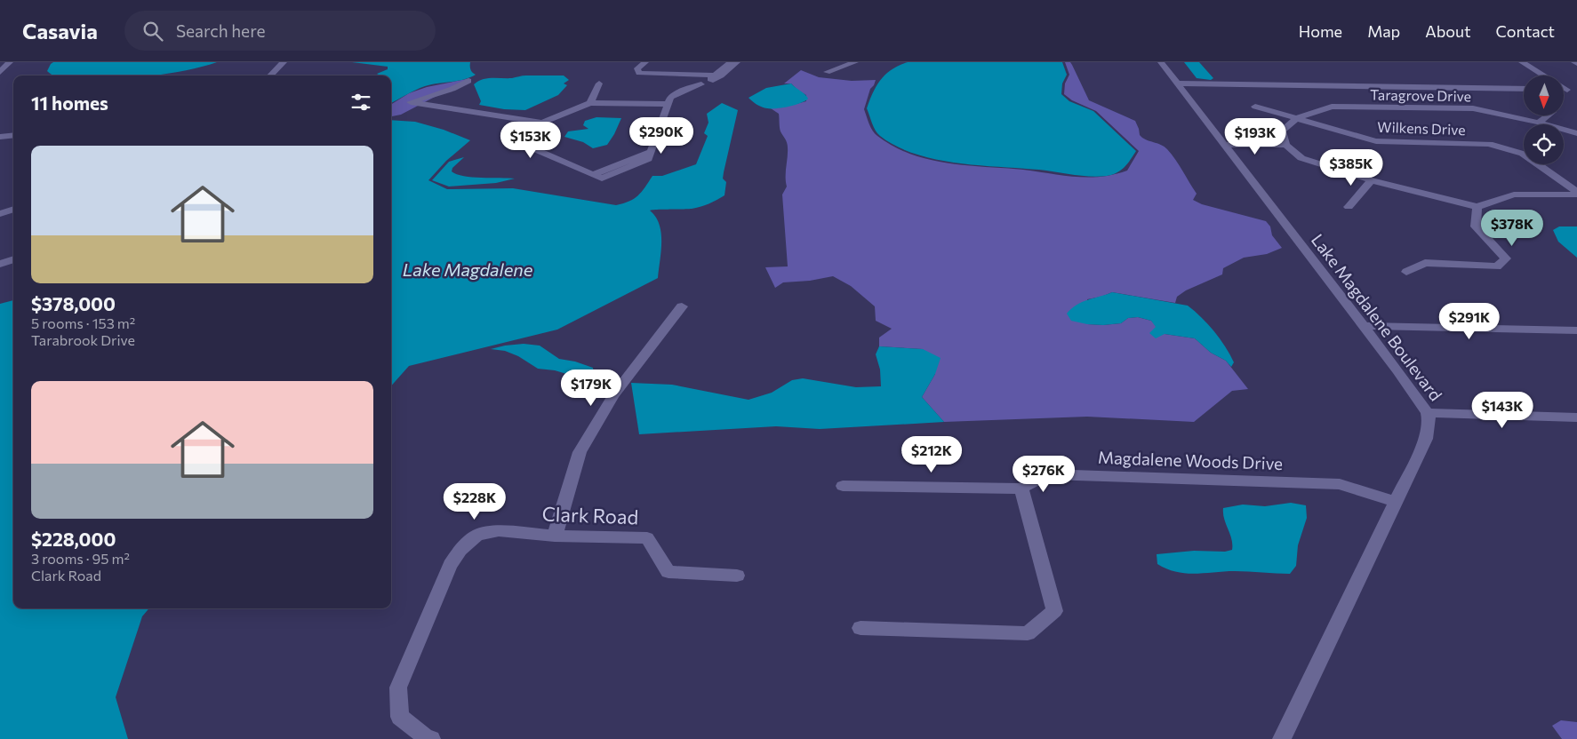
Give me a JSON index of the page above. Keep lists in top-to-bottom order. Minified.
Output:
{"streets":{"street":["Taragrove Drive","Wilkens Drive","Lake Magdalene Boulevard","Magdalene Woods Drive","Clark Road"]},"crossings":[["Taragrove Drive","Wilkens Drive"],["Lake Magdalene Boulevard","Magdalene Woods Drive"]],"water":["Lake Magdalene"],"north":"bottom","page":{"header":"Casavia","search":"Search here","nav":["Home","Map","About","Contact"],"heading":"11 homes","price":["$290K","$193K","$153K","$385K","$378K","$291K","$179K","$143K","$212K","$276K","$228K"],"list":[{"name":"$378,000","note":"5 rooms · 153 m² · Tarabrook Drive"},{"name":"$228,000","note":"3 rooms · 95 m² · Clark Road"}]}}
